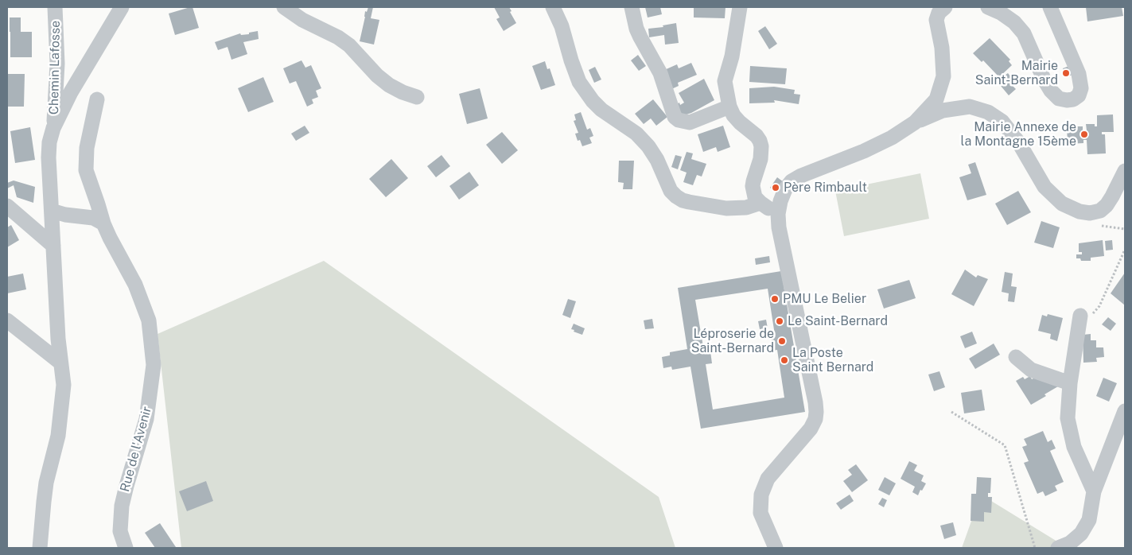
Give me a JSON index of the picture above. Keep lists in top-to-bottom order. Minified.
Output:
{"streets":{"street":["Chemin Lafosse","Rue de l'Avenir"]},"places":["Mairie Saint-Bernard","Mairie Annexe de la Montagne 15ème","Père Rimbault","PMU Le Belier","Le Saint-Bernard","Léproserie de Saint-Bernard","La Poste Saint Bernard"]}
